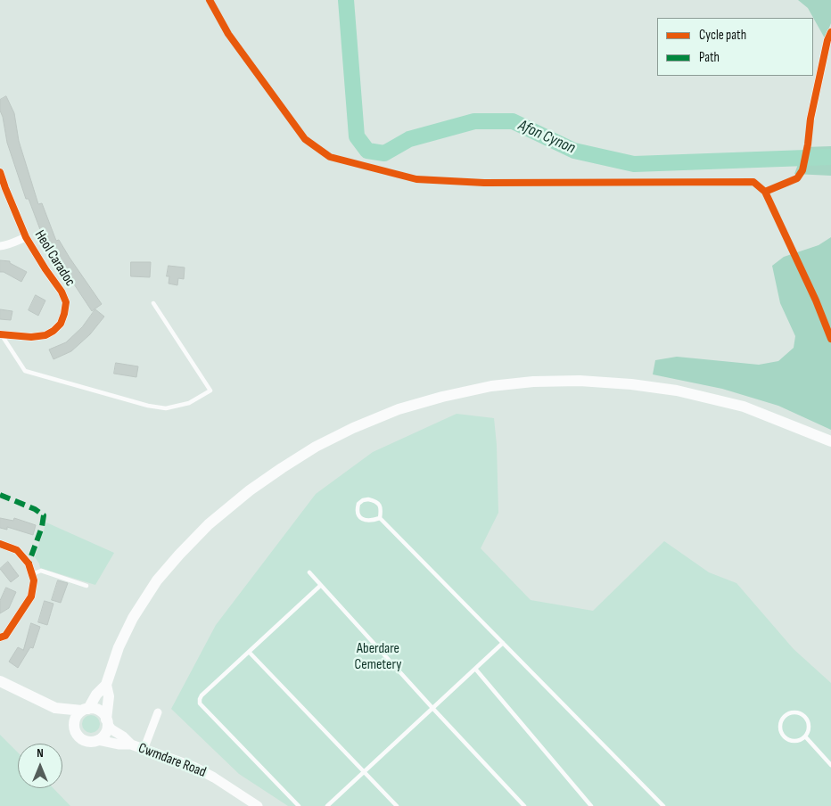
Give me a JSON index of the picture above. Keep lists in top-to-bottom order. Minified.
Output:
{"streets":{"main road":["Cwmdare Road"],"street":["Heol Caradoc"]},"water":["Afon Cynon"],"parks":["Aberdare Cemetery"],"legend":["Cycle path","Path"],"north":"top"}
